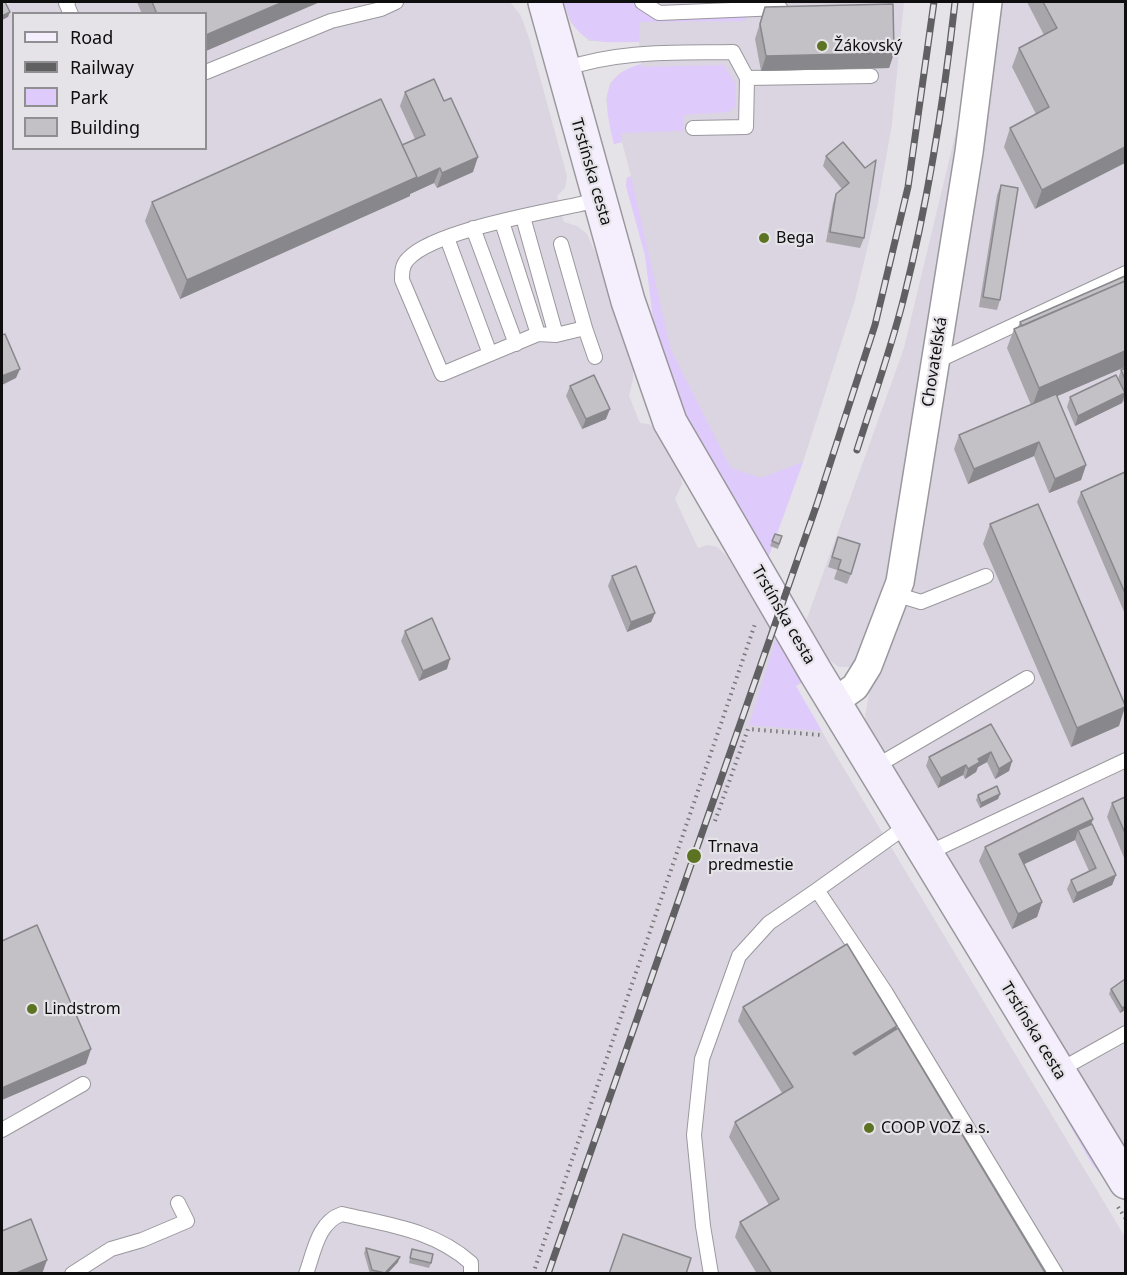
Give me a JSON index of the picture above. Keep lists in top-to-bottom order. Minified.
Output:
{"streets":{"main road":["Trstínska cesta"],"street":["Chovateľská"]},"crossings":[["Trstínska cesta","Chovateľská"]],"places":["Žákovský","Bega","Trnava predmestie","Lindstrom","COOP VOZ a.s."],"legend":["Road","Railway","Park","Building"]}
